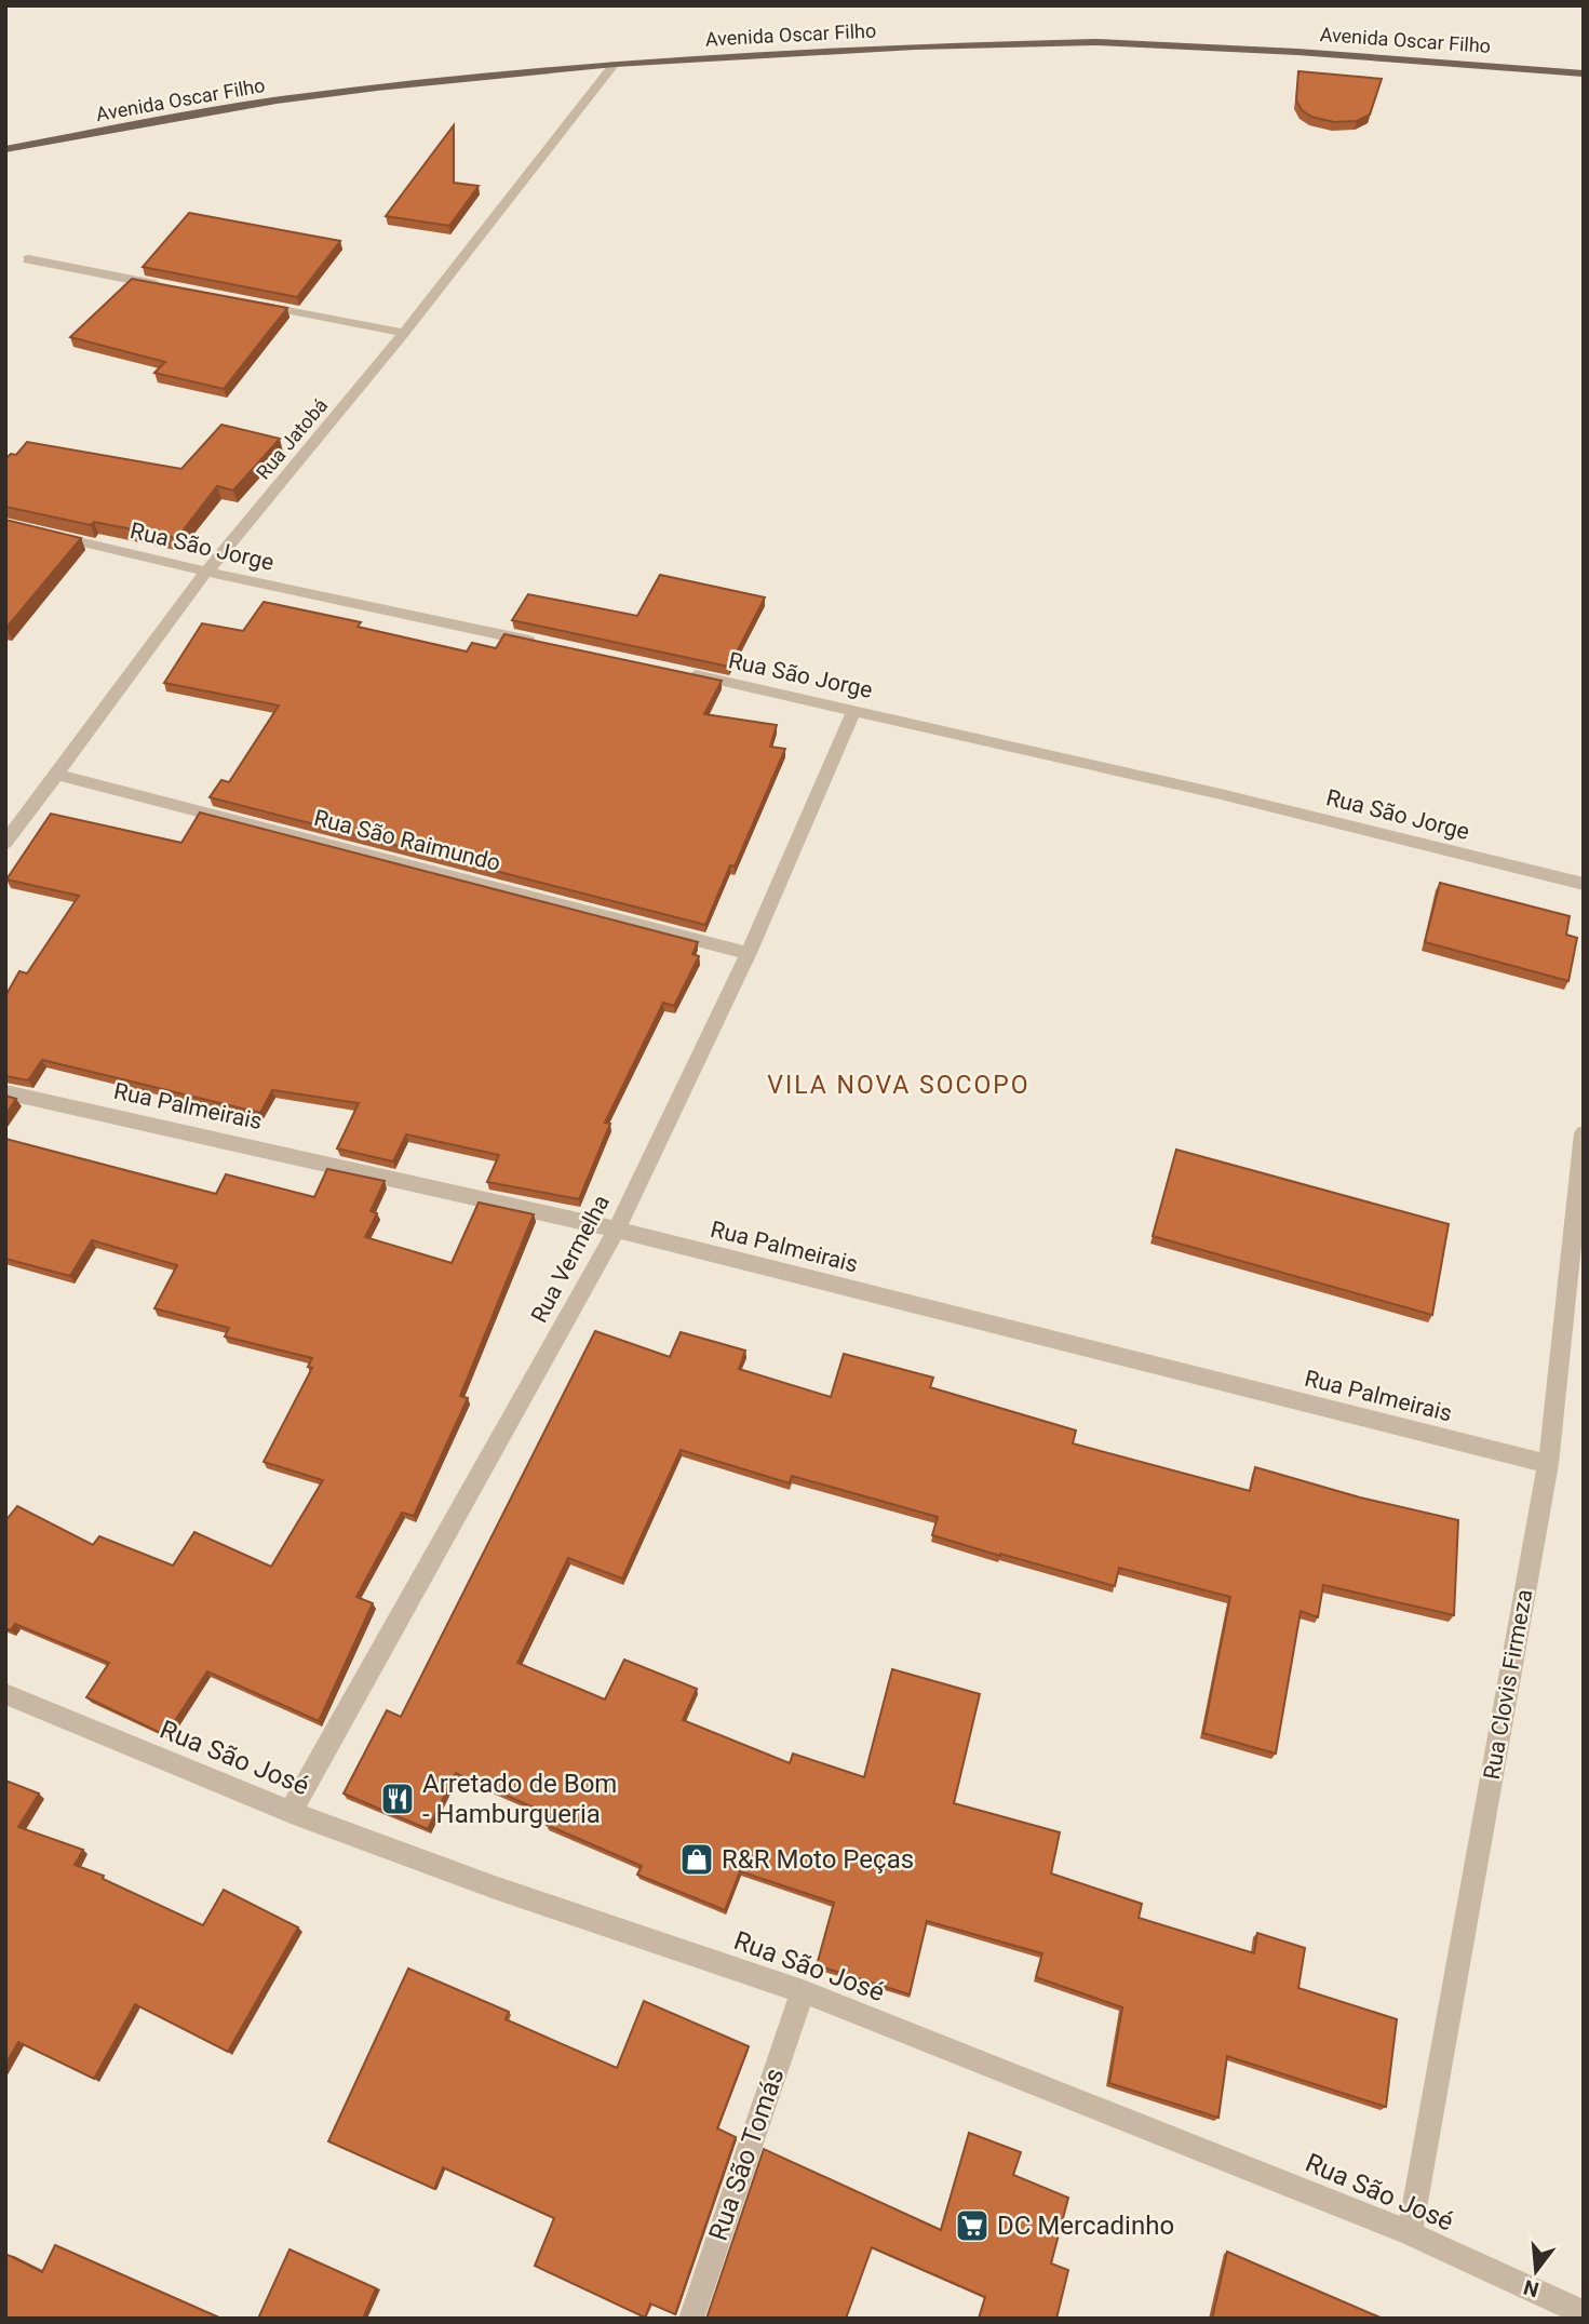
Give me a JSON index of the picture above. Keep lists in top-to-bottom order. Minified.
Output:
{"streets":{"main road":["Avenida Oscar Filho"],"street":["Rua Jatobá","Rua São Jorge","Rua São Raimundo","Rua Palmeirais","Rua Vermelha","Rua Clovis Firmeza","Rua São José","Rua São Tomás"]},"crossings":[["Avenida Oscar Filho","Rua Jatobá"],["Rua Jatobá","Rua São Jorge"],["Rua Jatobá","Rua São Raimundo"],["Rua São Jorge","Rua Vermelha"],["Rua São Raimundo","Rua Vermelha"],["Rua Palmeirais","Rua Vermelha"],["Rua Palmeirais","Rua Clovis Firmeza"],["Rua Vermelha","Rua São José"],["Rua Clovis Firmeza","Rua São José"],["Rua São José","Rua São Tomás"]],"districts":["VILA NOVA SOCOPO"],"places":{"restaurant":["Arretado de Bom - Hamburgueria"],"shop":["R&R Moto Peças"],"supermarket":["DC Mercadinho"]},"north":"bottom"}
